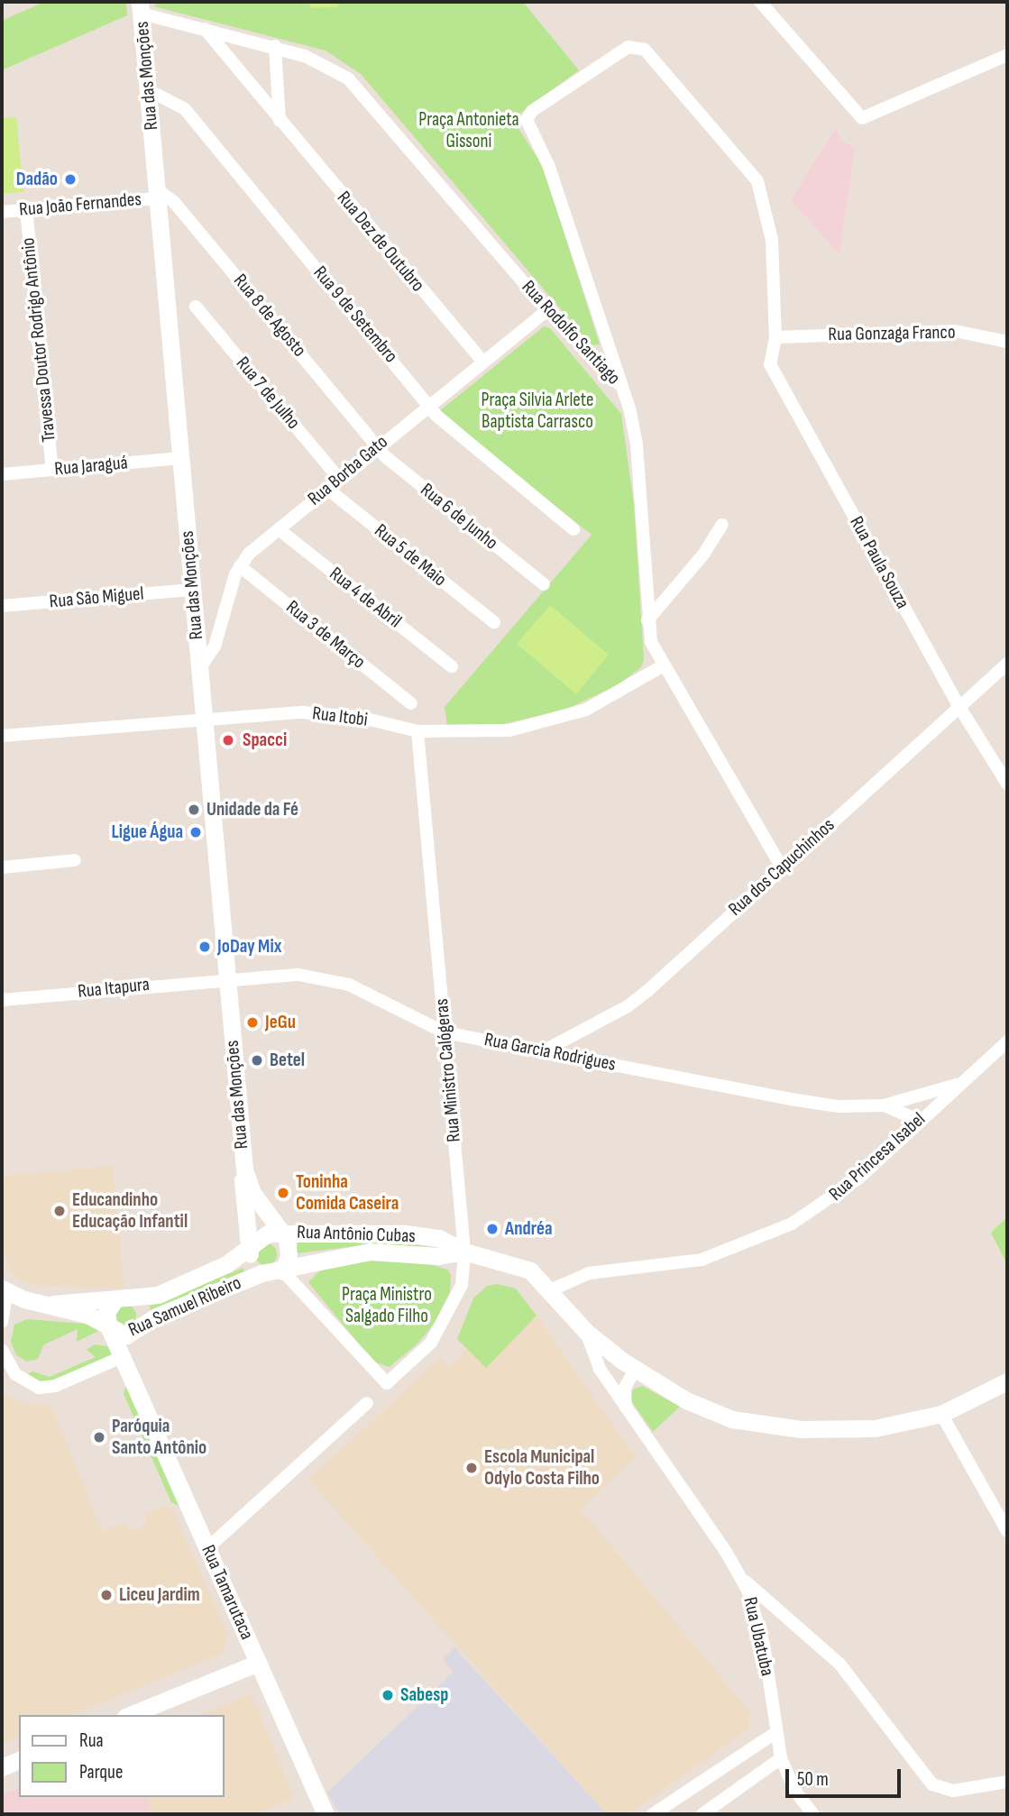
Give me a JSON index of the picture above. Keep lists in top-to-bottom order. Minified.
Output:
{"streets":{"street":["Rua das Monções","Rua João Fernandes","Rua Dez de Outubro","Rua 9 de Setembro","Rua 8 de Agosto","Rua Rodolfo Santiago","Rua Gonzaga Franco","Travessa Doutor Rodrigo Antônio","Rua 7 de Julho","Rua Jaraguá","Rua Borba Gato","Rua 6 de Junho","Rua 5 de Maio","Rua Paula Souza","Rua São Miguel","Rua 4 de Abril","Rua 3 de Março","Rua Itobi","Rua dos Capuchinhos","Rua Itapura","Rua Garcia Rodrigues","Rua Ministro Calógeras","Rua Princesa Isabel","Rua Antônio Cubas","Rua Samuel Ribeiro","Rua Tamarutaca","Rua Ubatuba"]},"crossings":[["Rua das Monções","Rua João Fernandes"],["Rua das Monções","Rua 9 de Setembro"],["Rua das Monções","Rua 8 de Agosto"],["Rua das Monções","Rua Rodolfo Santiago"],["Rua das Monções","Rua Jaraguá"],["Rua das Monções","Rua Borba Gato"],["Rua das Monções","Rua São Miguel"],["Rua das Monções","Rua Itobi"],["Rua das Monções","Rua Itapura"],["Rua das Monções","Rua Garcia Rodrigues"],["Rua das Monções","Rua Ministro Calógeras"],["Rua das Monções","Rua Antônio Cubas"],["Rua das Monções","Rua Samuel Ribeiro"],["Rua João Fernandes","Rua 8 de Agosto"],["Rua João Fernandes","Travessa Doutor Rodrigo Antônio"],["Rua Dez de Outubro","Rua Rodolfo Santiago"],["Rua Dez de Outubro","Rua Borba Gato"],["Rua 9 de Setembro","Rua Borba Gato"],["Rua 8 de Agosto","Rua Borba Gato"],["Rua 8 de Agosto","Rua 6 de Junho"],["Rua Rodolfo Santiago","Rua Borba Gato"],["Rua Rodolfo Santiago","Rua Paula Souza"],["Rua Rodolfo Santiago","Rua Itobi"],["Rua Rodolfo Santiago","Rua dos Capuchinhos"],["Rua Gonzaga Franco","Rua Paula Souza"],["Travessa Doutor Rodrigo Antônio","Rua Jaraguá"],["Rua 7 de Julho","Rua Borba Gato"],["Rua Borba Gato","Rua 6 de Junho"],["Rua Borba Gato","Rua 5 de Maio"],["Rua Borba Gato","Rua 4 de Abril"],["Rua Borba Gato","Rua 3 de Março"],["Rua Paula Souza","Rua dos Capuchinhos"],["Rua Itobi","Rua Ministro Calógeras"],["Rua dos Capuchinhos","Rua Garcia Rodrigues"],["Rua Itapura","Rua Garcia Rodrigues"],["Rua Garcia Rodrigues","Rua Ministro Calógeras"],["Rua Garcia Rodrigues","Rua Princesa Isabel"],["Rua Ministro Calógeras","Rua Antônio Cubas"],["Rua Ministro Calógeras","Rua Samuel Ribeiro"],["Rua Princesa Isabel","Rua Antônio Cubas"],["Rua Antônio Cubas","Rua Samuel Ribeiro"],["Rua Antônio Cubas","Rua Ubatuba"],["Rua Samuel Ribeiro","Rua Tamarutaca"]],"parks":["Praça Antonieta Gissoni","Praça Silvia Arlete Baptista Carrasco","Praça Ministro Salgado Filho"],"places":["Dadão","Spacci","Unidade da Fé","Ligue Água","JoDay Mix","JeGu","Betel","Toninha Comida Caseira","Educandinho Educação Infantil","Andréa","Paróquia Santo Antônio","Escola Municipal Odylo Costa Filho","Liceu Jardim","Sabesp"],"legend":["Rua","Parque"],"scale_bar":"50 m"}
